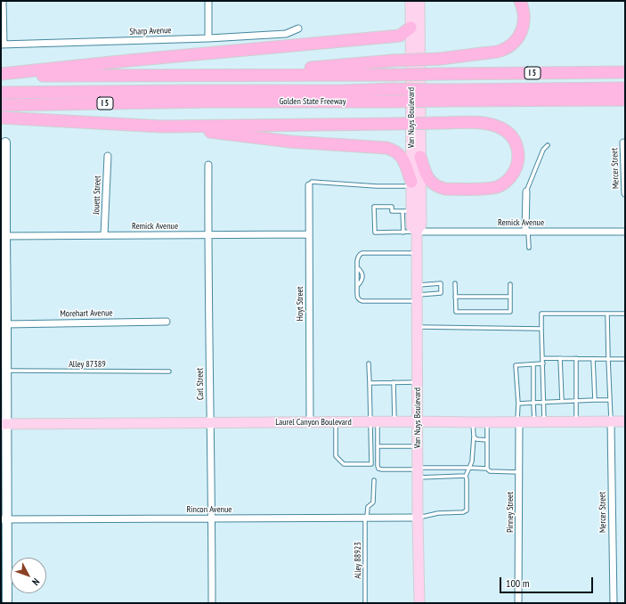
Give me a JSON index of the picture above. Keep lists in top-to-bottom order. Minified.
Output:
{"streets":{"highway":["I 5","Golden State Freeway"],"main road":["Van Nuys Boulevard","Laurel Canyon Boulevard"],"street":["Sharp Avenue","Mercer Street","Jouett Street","Remick Avenue","Hoyt Street","Morehart Avenue","Carl Street","Rincon Avenue","Pinney Street"],"lane":["Alley 87389","Alley 88923"]},"crossings":[["Van Nuys Boulevard","Remick Avenue"],["Van Nuys Boulevard","Laurel Canyon Boulevard"],["Van Nuys Boulevard","Rincon Avenue"],["Mercer Street","Laurel Canyon Boulevard"],["Jouett Street","Remick Avenue"],["Remick Avenue","Hoyt Street"],["Remick Avenue","Carl Street"],["Hoyt Street","Laurel Canyon Boulevard"],["Carl Street","Laurel Canyon Boulevard"],["Carl Street","Rincon Avenue"],["Laurel Canyon Boulevard","Pinney Street"],["Rincon Avenue","Alley 88923"]],"scale_bar":"100 m","north":"bottom right"}
